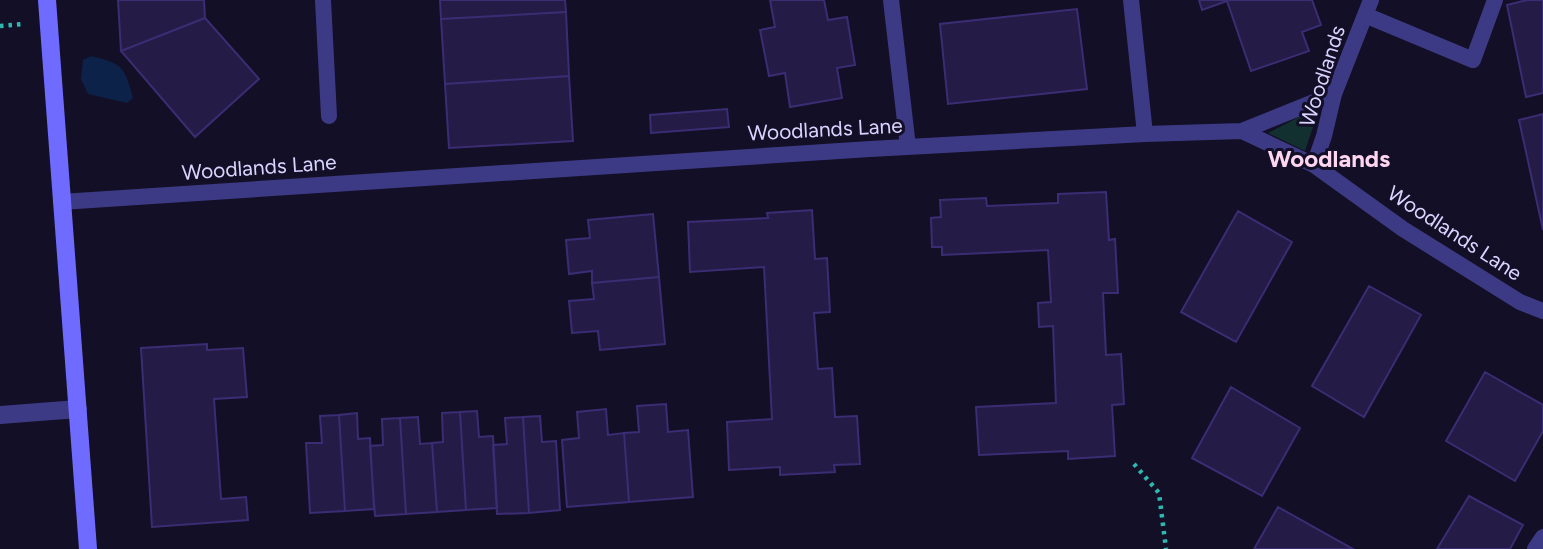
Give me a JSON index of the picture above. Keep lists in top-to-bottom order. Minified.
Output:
{"streets":{"lane":["Woodlands","Woodlands Lane"]},"crossings":[["Woodlands","Woodlands Lane"]],"districts":["Woodlands"]}
